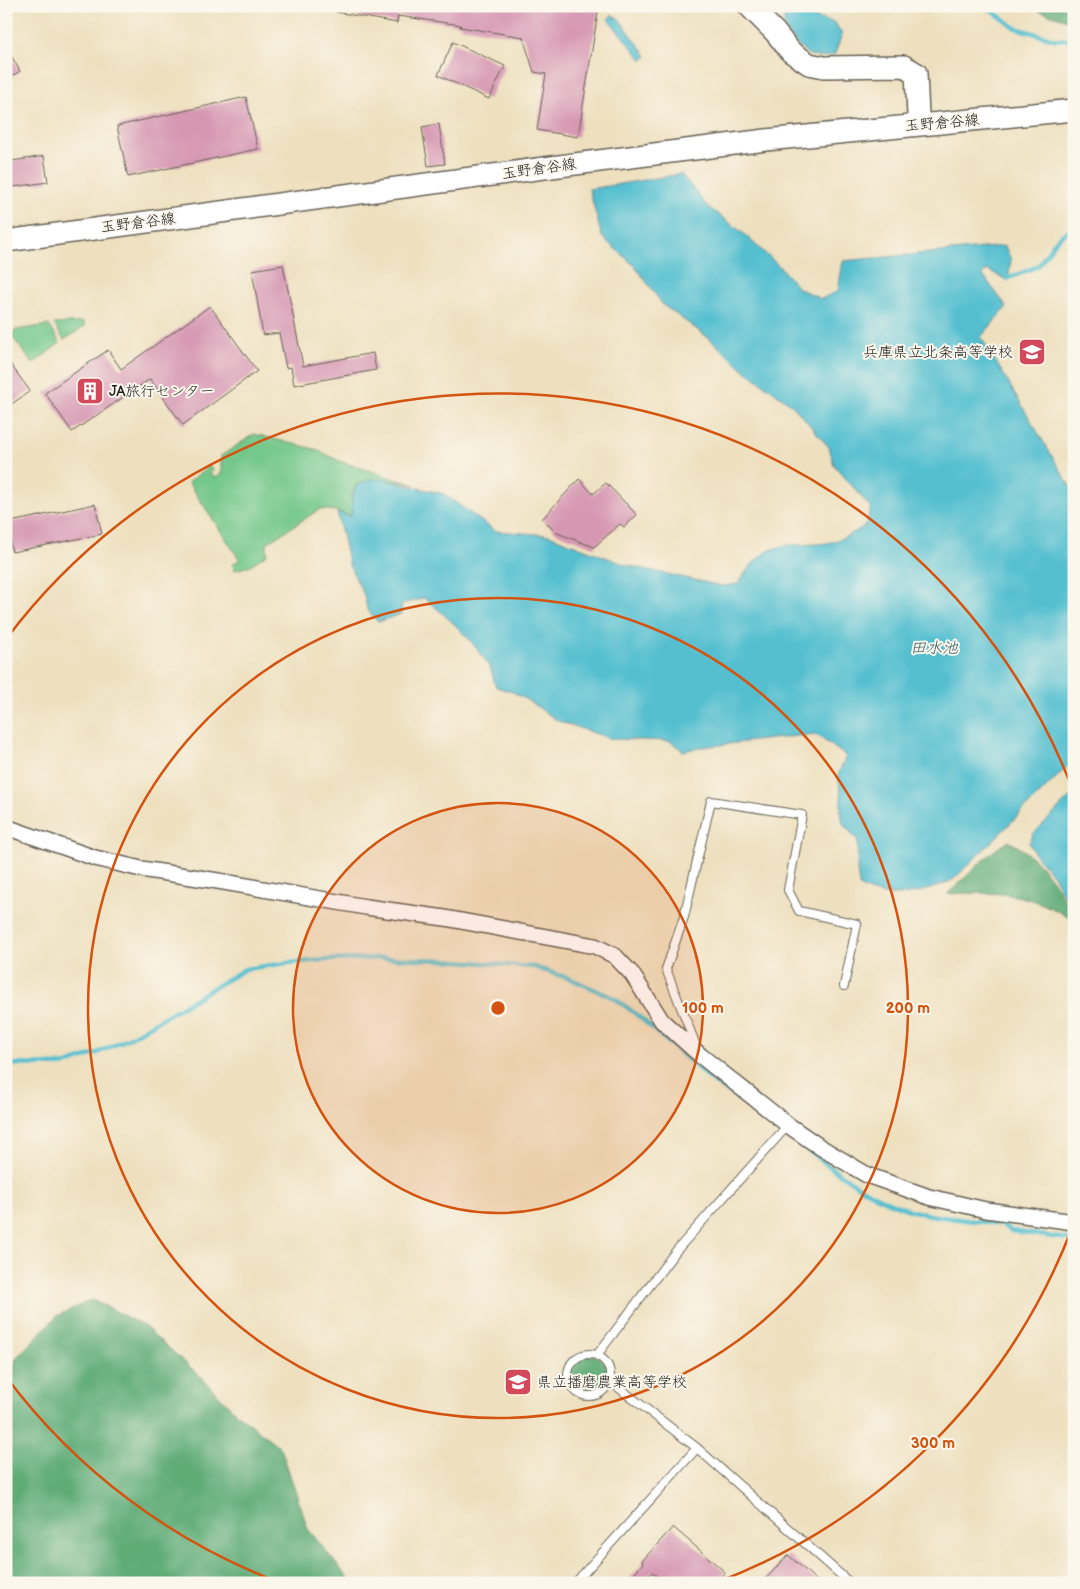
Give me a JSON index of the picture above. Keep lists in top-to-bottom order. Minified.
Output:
{"streets":{"main road":["玉野倉谷線"]},"water":["田水池"],"places":{"school or university":["兵庫県立北条高等学校","県立播磨農業高等学校"],"building":["JA旅行センター"]},"rings":["100 m","200 m","300 m"]}
